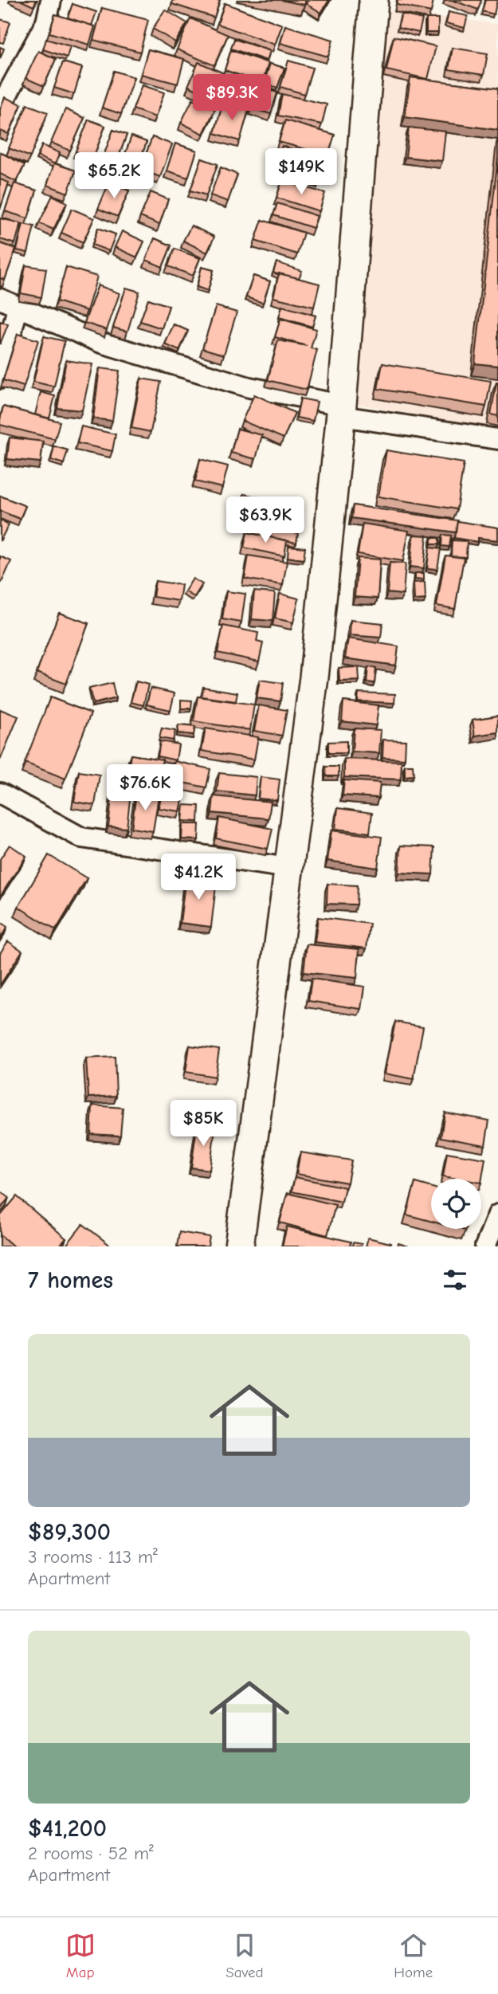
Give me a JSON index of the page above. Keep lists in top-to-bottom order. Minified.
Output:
{"page":{"price":["$89.3K","$149K","$65.2K","$63.9K","$76.6K","$41.2K","$85K"],"heading":"7 homes","list":[{"name":"$89,300","note":"3 rooms · 113 m² · Apartment"},{"name":"$41,200","note":"2 rooms · 52 m² · Apartment"}],"tabs":["Map","Saved","Home"]}}
